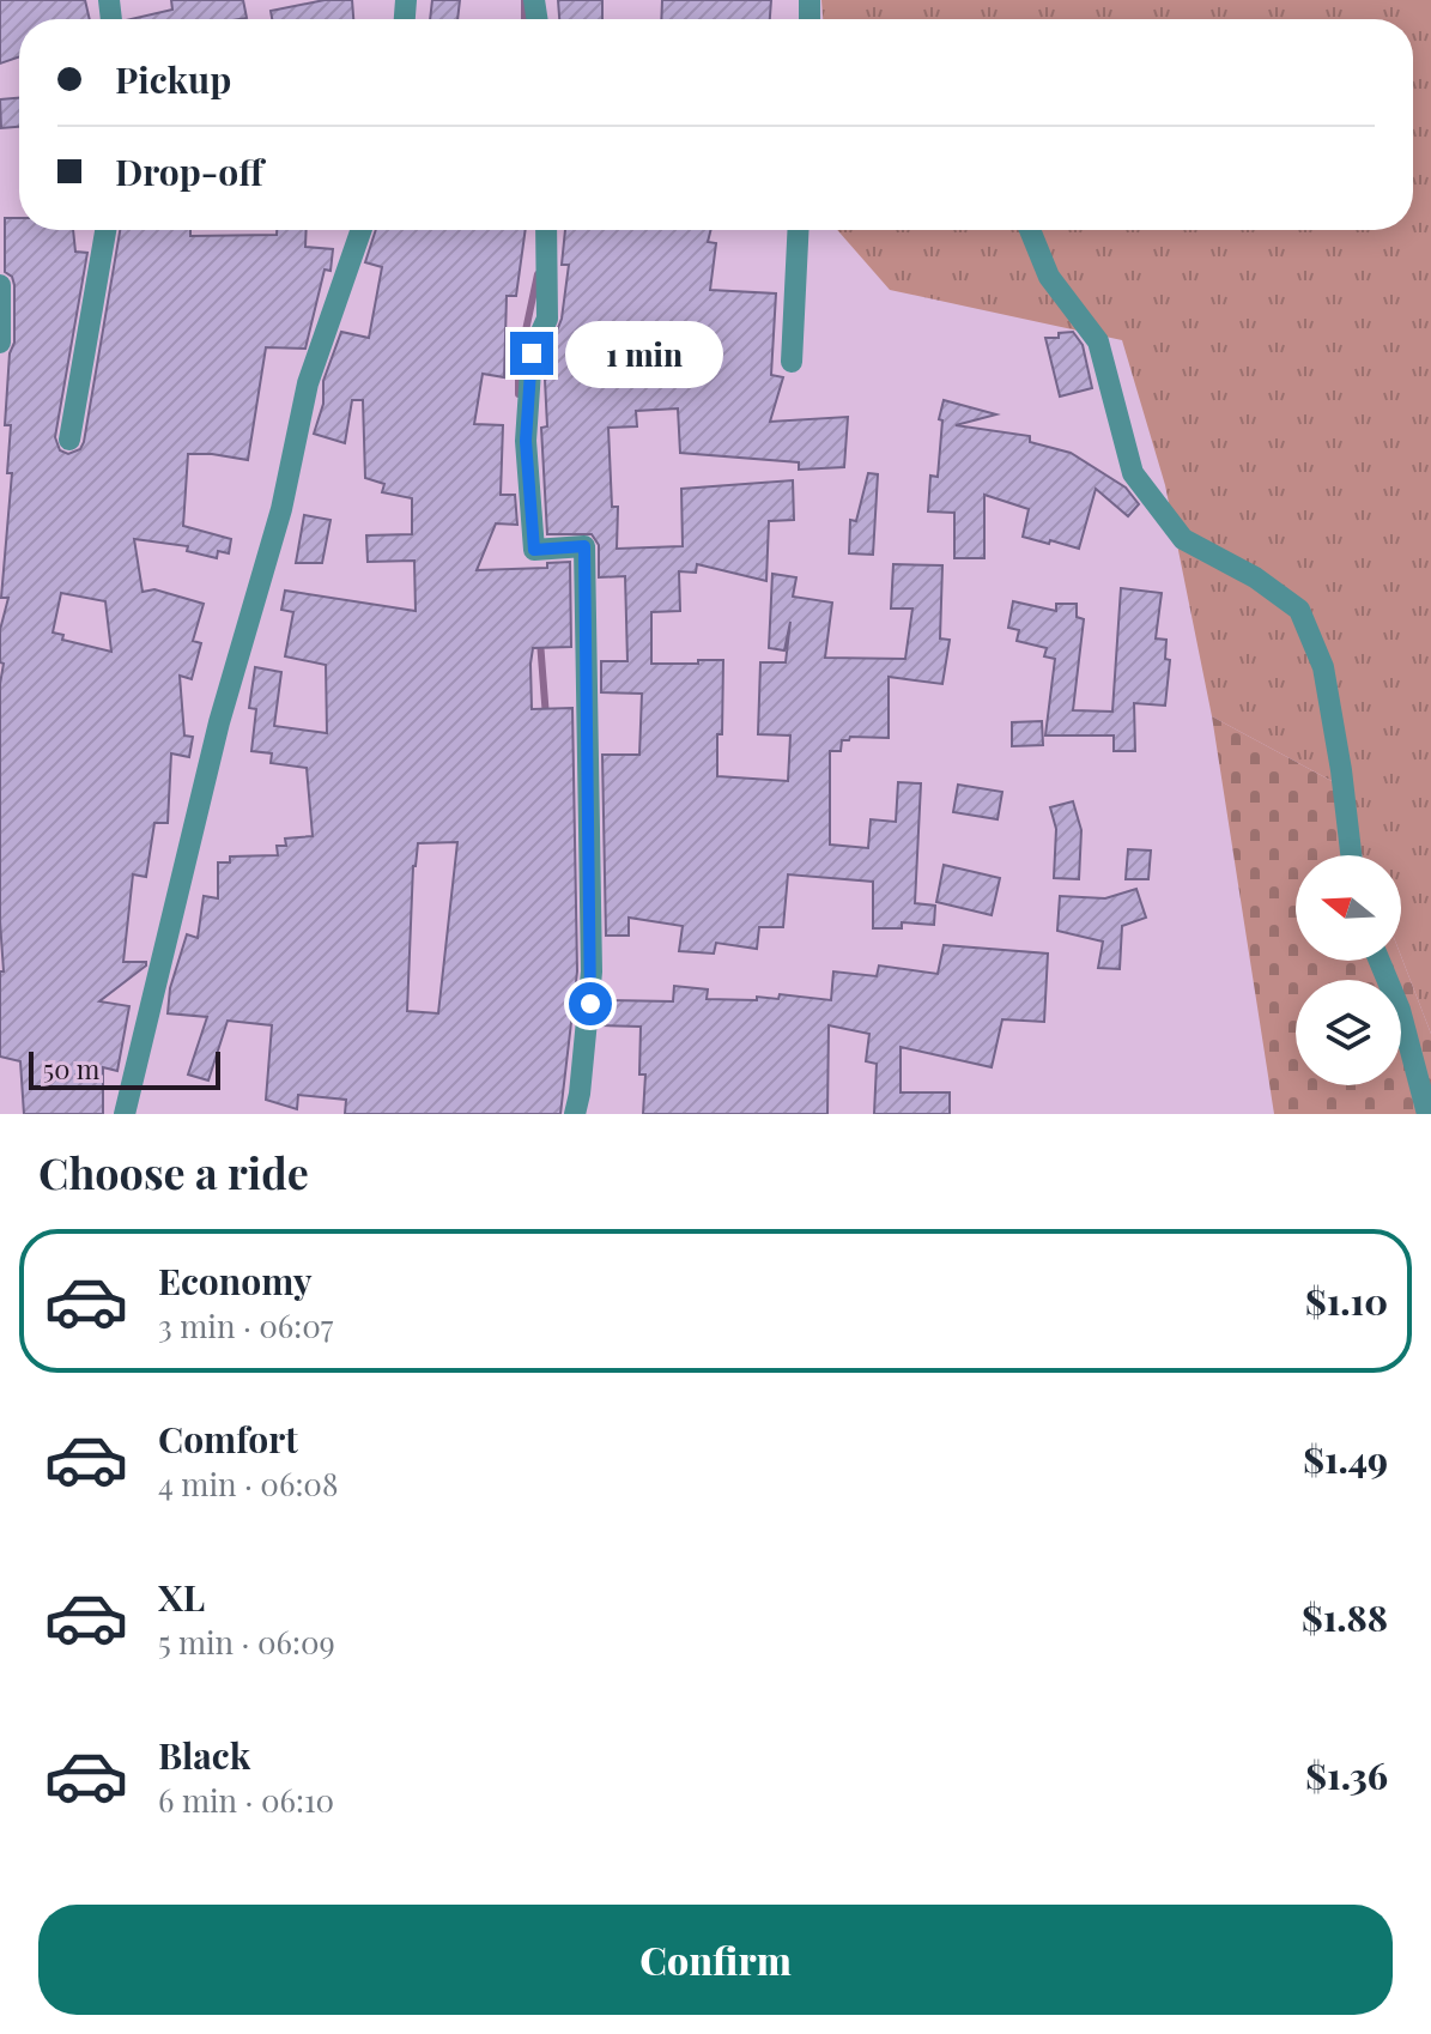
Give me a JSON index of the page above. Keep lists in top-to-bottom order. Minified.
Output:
{"scale_bar":"50 m","north":"left","page":{"banner":["Pickup","Drop-off"],"bubble":"1 min","scale":"50 m","heading":"Choose a ride","list":[{"name":"Economy","note":"3 min · 06:07","value":"$1.10"},{"name":"Comfort","note":"4 min · 06:08","value":"$1.49"},{"name":"XL","note":"5 min · 06:09","value":"$1.88"},{"name":"Black","note":"6 min · 06:10","value":"$1.36"}],"buttons":"Confirm"}}
